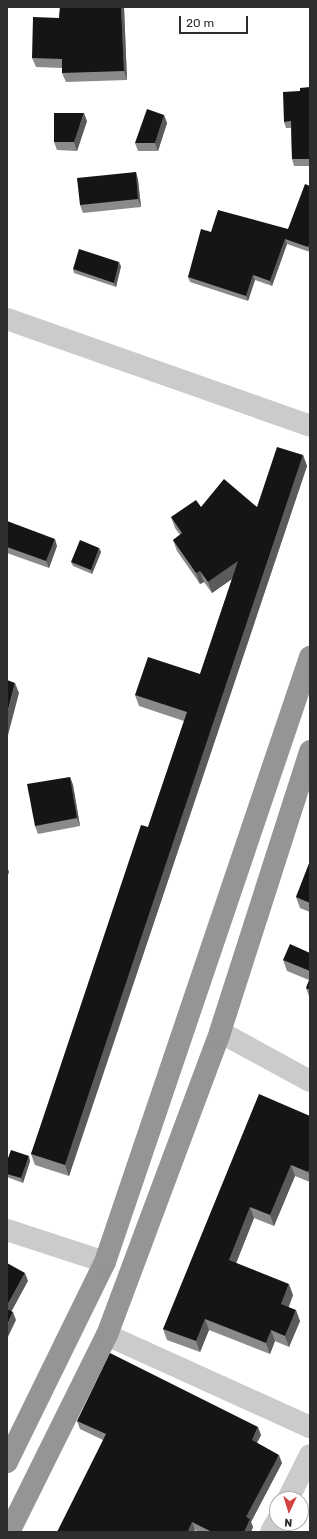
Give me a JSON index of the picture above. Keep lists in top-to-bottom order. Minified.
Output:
{"scale_bar":"20 m","north":"bottom"}
